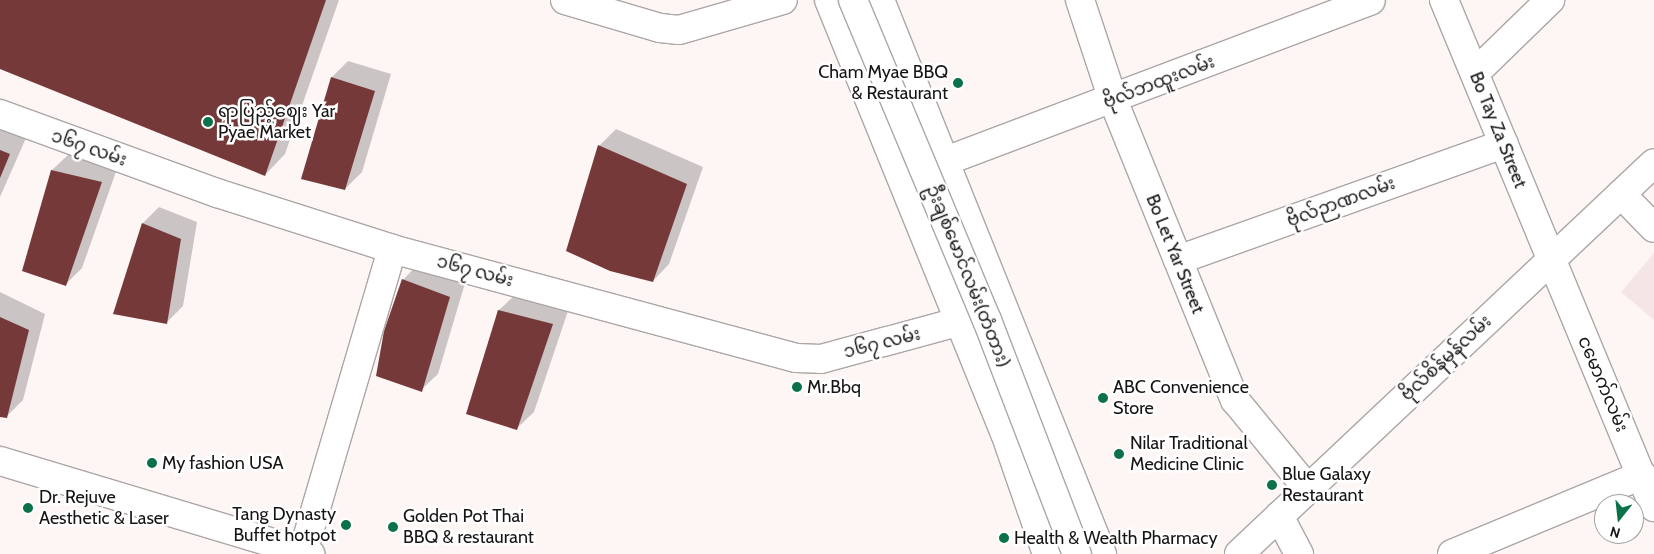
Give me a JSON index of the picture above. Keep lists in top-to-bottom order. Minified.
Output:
{"streets":{"street":["ဗိုလ်ဘထူးလမ်း","Bo Tay Za Street","၁၆၇ လမ်း","ဗိုလ်ဉာဏလမ်း","Bo Let Yar Street","ဦးချစ်မောင်လမ်း(တံတား)","ဗိုလ်စိန်မှန်လမ်း","ငမောက်လမ်း"]},"crossings":[["ဗိုလ်ဘထူးလမ်း","Bo Let Yar Street"],["Bo Tay Za Street","ဗိုလ်ဉာဏလမ်း"],["Bo Tay Za Street","ဗိုလ်စိန်မှန်လမ်း"],["Bo Tay Za Street","ငမောက်လမ်း"],["ဗိုလ်ဉာဏလမ်း","Bo Let Yar Street"],["Bo Let Yar Street","ဗိုလ်စိန်မှန်လမ်း"],["ဗိုလ်စိန်မှန်လမ်း","ငမောက်လမ်း"]],"places":["Cham Myae BBQ & Restaurant","ရာပြည့်ဈေး Yar Pyae Market","Mr.Bbq","ABC Convenience Store","Nilar Traditional Medicine Clinic","My fashion USA","Blue Galaxy Restaurant","Dr. Rejuve Aesthetic & Laser","Tang Dynasty Buffet hotpot","Golden Pot Thai BBQ & restaurant","Health & Wealth Pharmacy"],"north":"bottom"}
